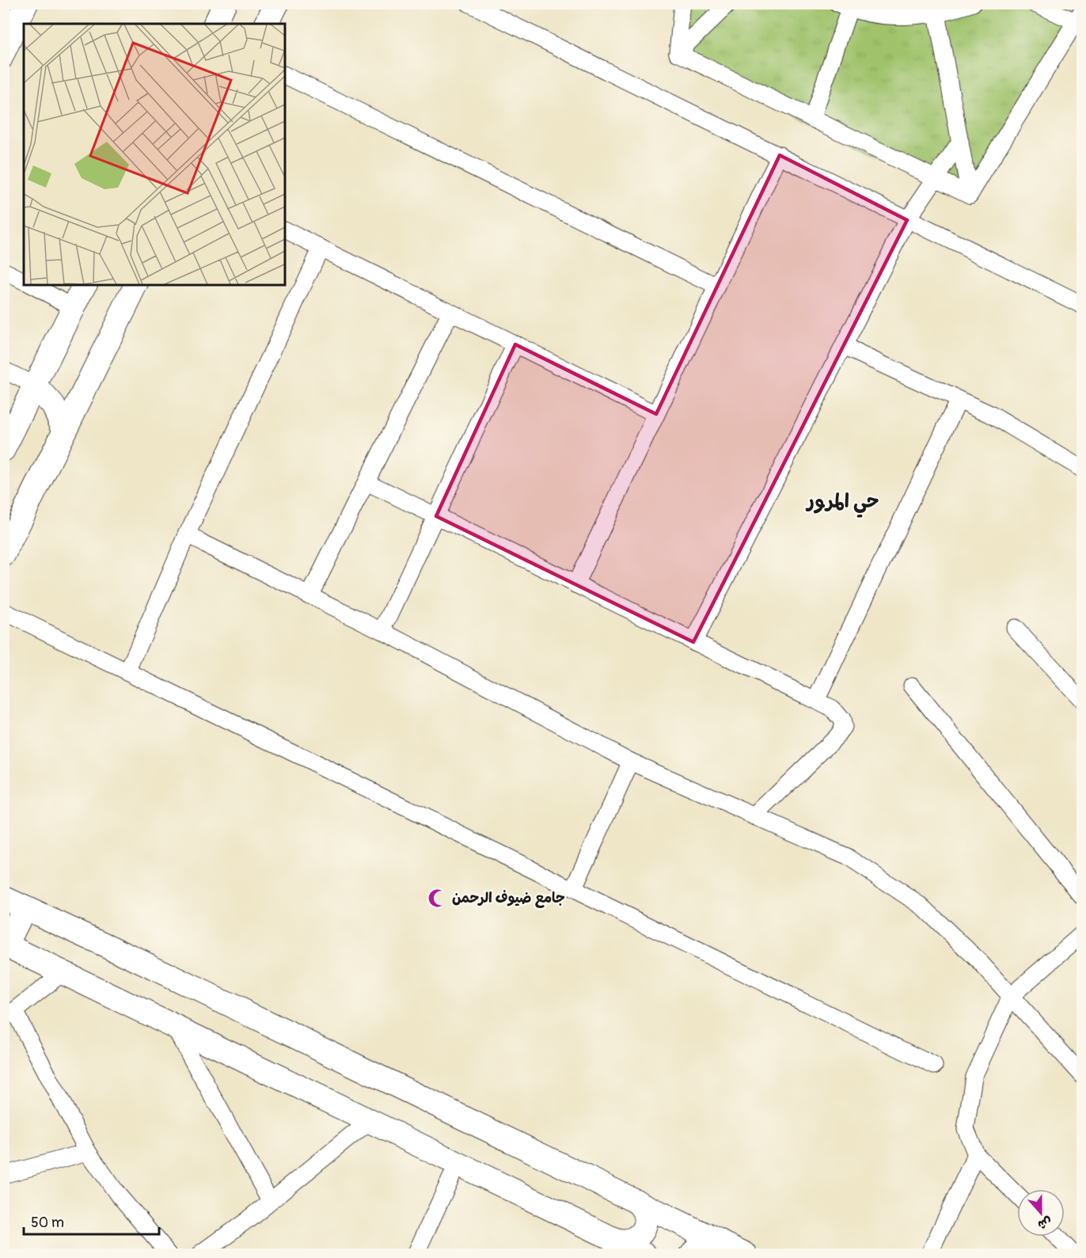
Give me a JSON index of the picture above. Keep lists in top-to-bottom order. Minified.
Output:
{"districts":["حي المرور"],"places":{"mosque":["جامع ضيوف الرحمن"]},"scale_bar":"50 m","north":"bottom"}
